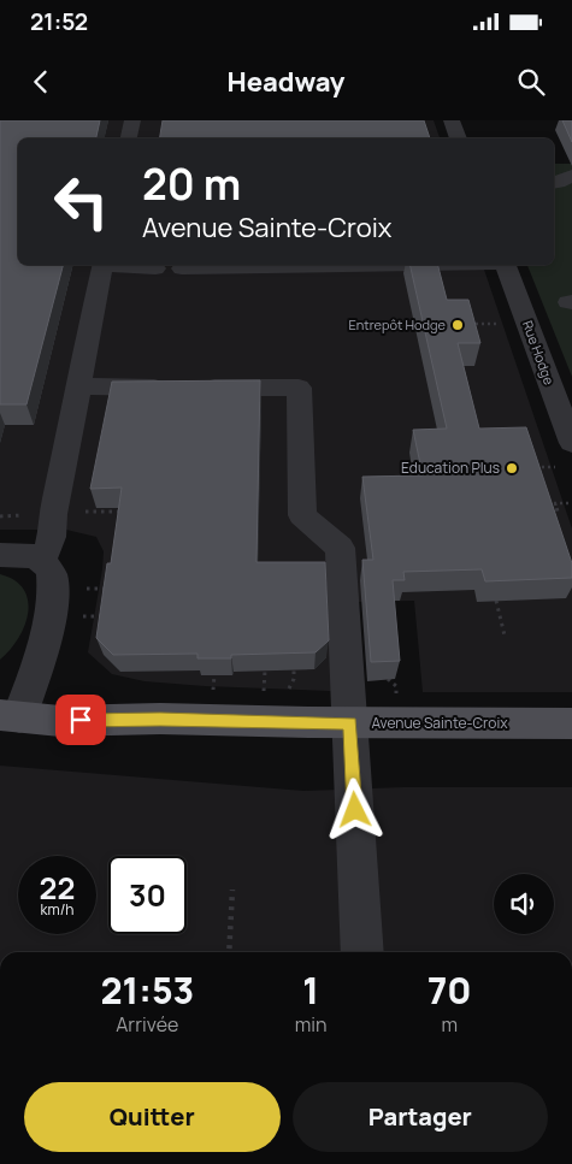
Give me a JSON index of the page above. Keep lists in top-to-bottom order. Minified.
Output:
{"streets":{"main road":["Avenue Sainte-Croix"],"street":["Rue Hodge"]},"places":["Entrepôt Hodge","Education Plus"],"page":{"status":"21:52","header":"Headway","turn":["20 m","Avenue Sainte-Croix"],"speed":"22 km/h","limit":"30","eta":["21:53","Arrivée","1","min","70","m"],"buttons":["Quitter","Partager"]}}
